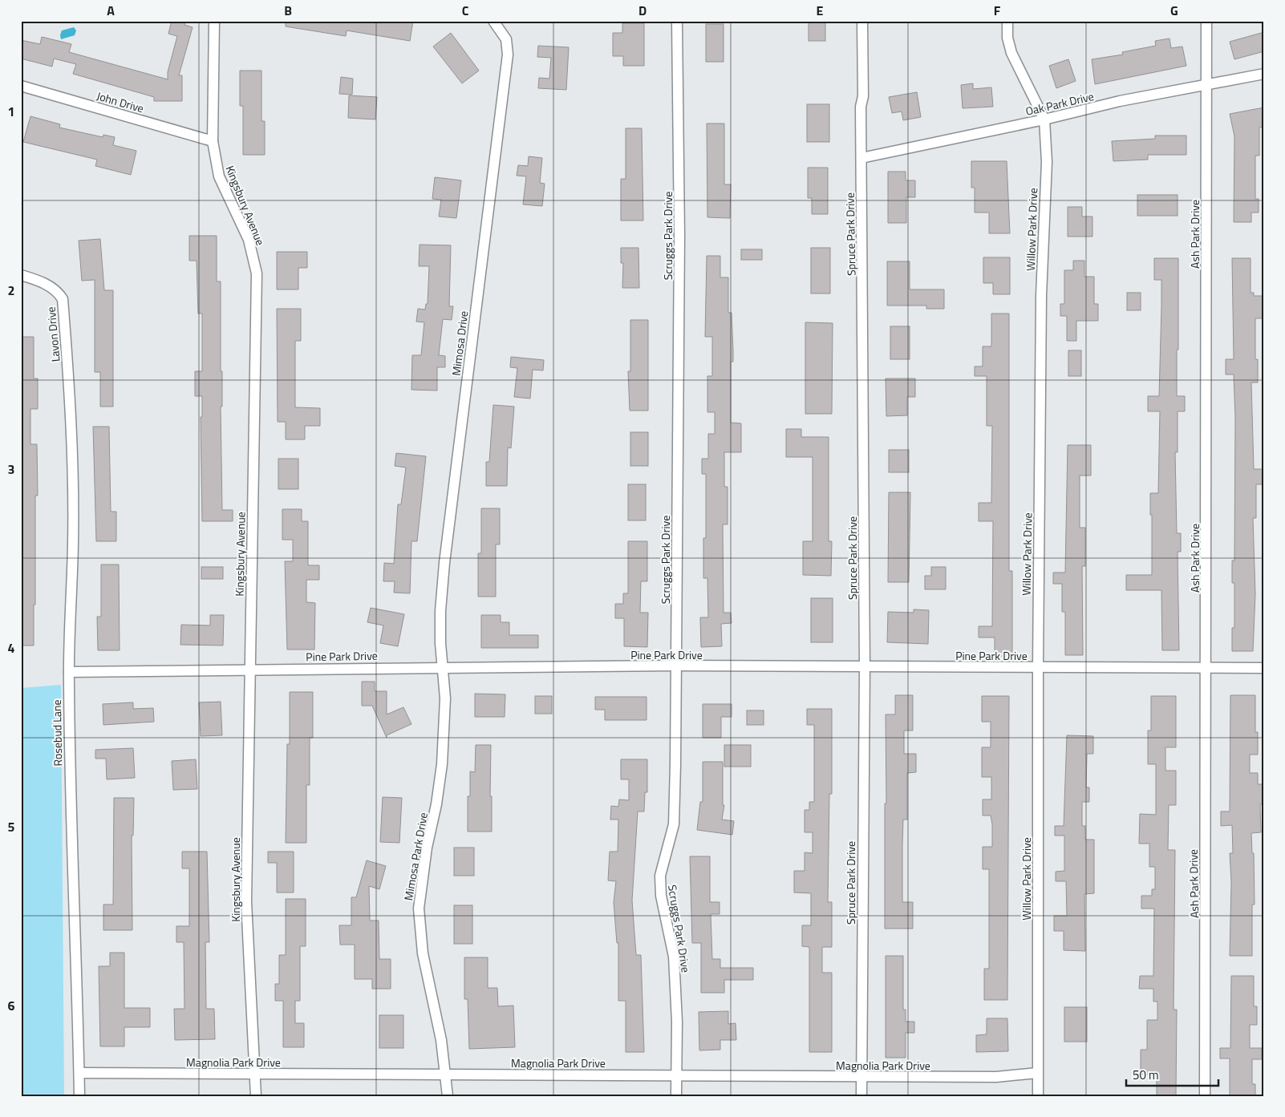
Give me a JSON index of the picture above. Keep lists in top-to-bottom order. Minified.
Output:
{"streets":{"street":["John Drive","Oak Park Drive","Kingsbury Avenue","Willow Park Drive","Spruce Park Drive","Ash Park Drive","Scruggs Park Drive","Lavon Drive","Mimosa Drive","Pine Park Drive","Rosebud Lane","Mimosa Park Drive","Magnolia Park Drive"]},"crossings":[["John Drive","Kingsbury Avenue"],["Oak Park Drive","Willow Park Drive"],["Oak Park Drive","Spruce Park Drive"],["Oak Park Drive","Ash Park Drive"],["Kingsbury Avenue","Pine Park Drive"],["Kingsbury Avenue","Magnolia Park Drive"],["Willow Park Drive","Pine Park Drive"],["Willow Park Drive","Magnolia Park Drive"],["Spruce Park Drive","Pine Park Drive"],["Spruce Park Drive","Magnolia Park Drive"],["Ash Park Drive","Pine Park Drive"],["Scruggs Park Drive","Pine Park Drive"],["Scruggs Park Drive","Magnolia Park Drive"],["Lavon Drive","Rosebud Lane"],["Mimosa Drive","Pine Park Drive"],["Mimosa Drive","Mimosa Park Drive"],["Pine Park Drive","Rosebud Lane"],["Pine Park Drive","Mimosa Park Drive"],["Rosebud Lane","Magnolia Park Drive"],["Mimosa Park Drive","Magnolia Park Drive"]],"scale_bar":"50 m","grid":{"columns":["A","B","C","D","E","F","G"],"rows":["1","2","3","4","5","6"]}}
